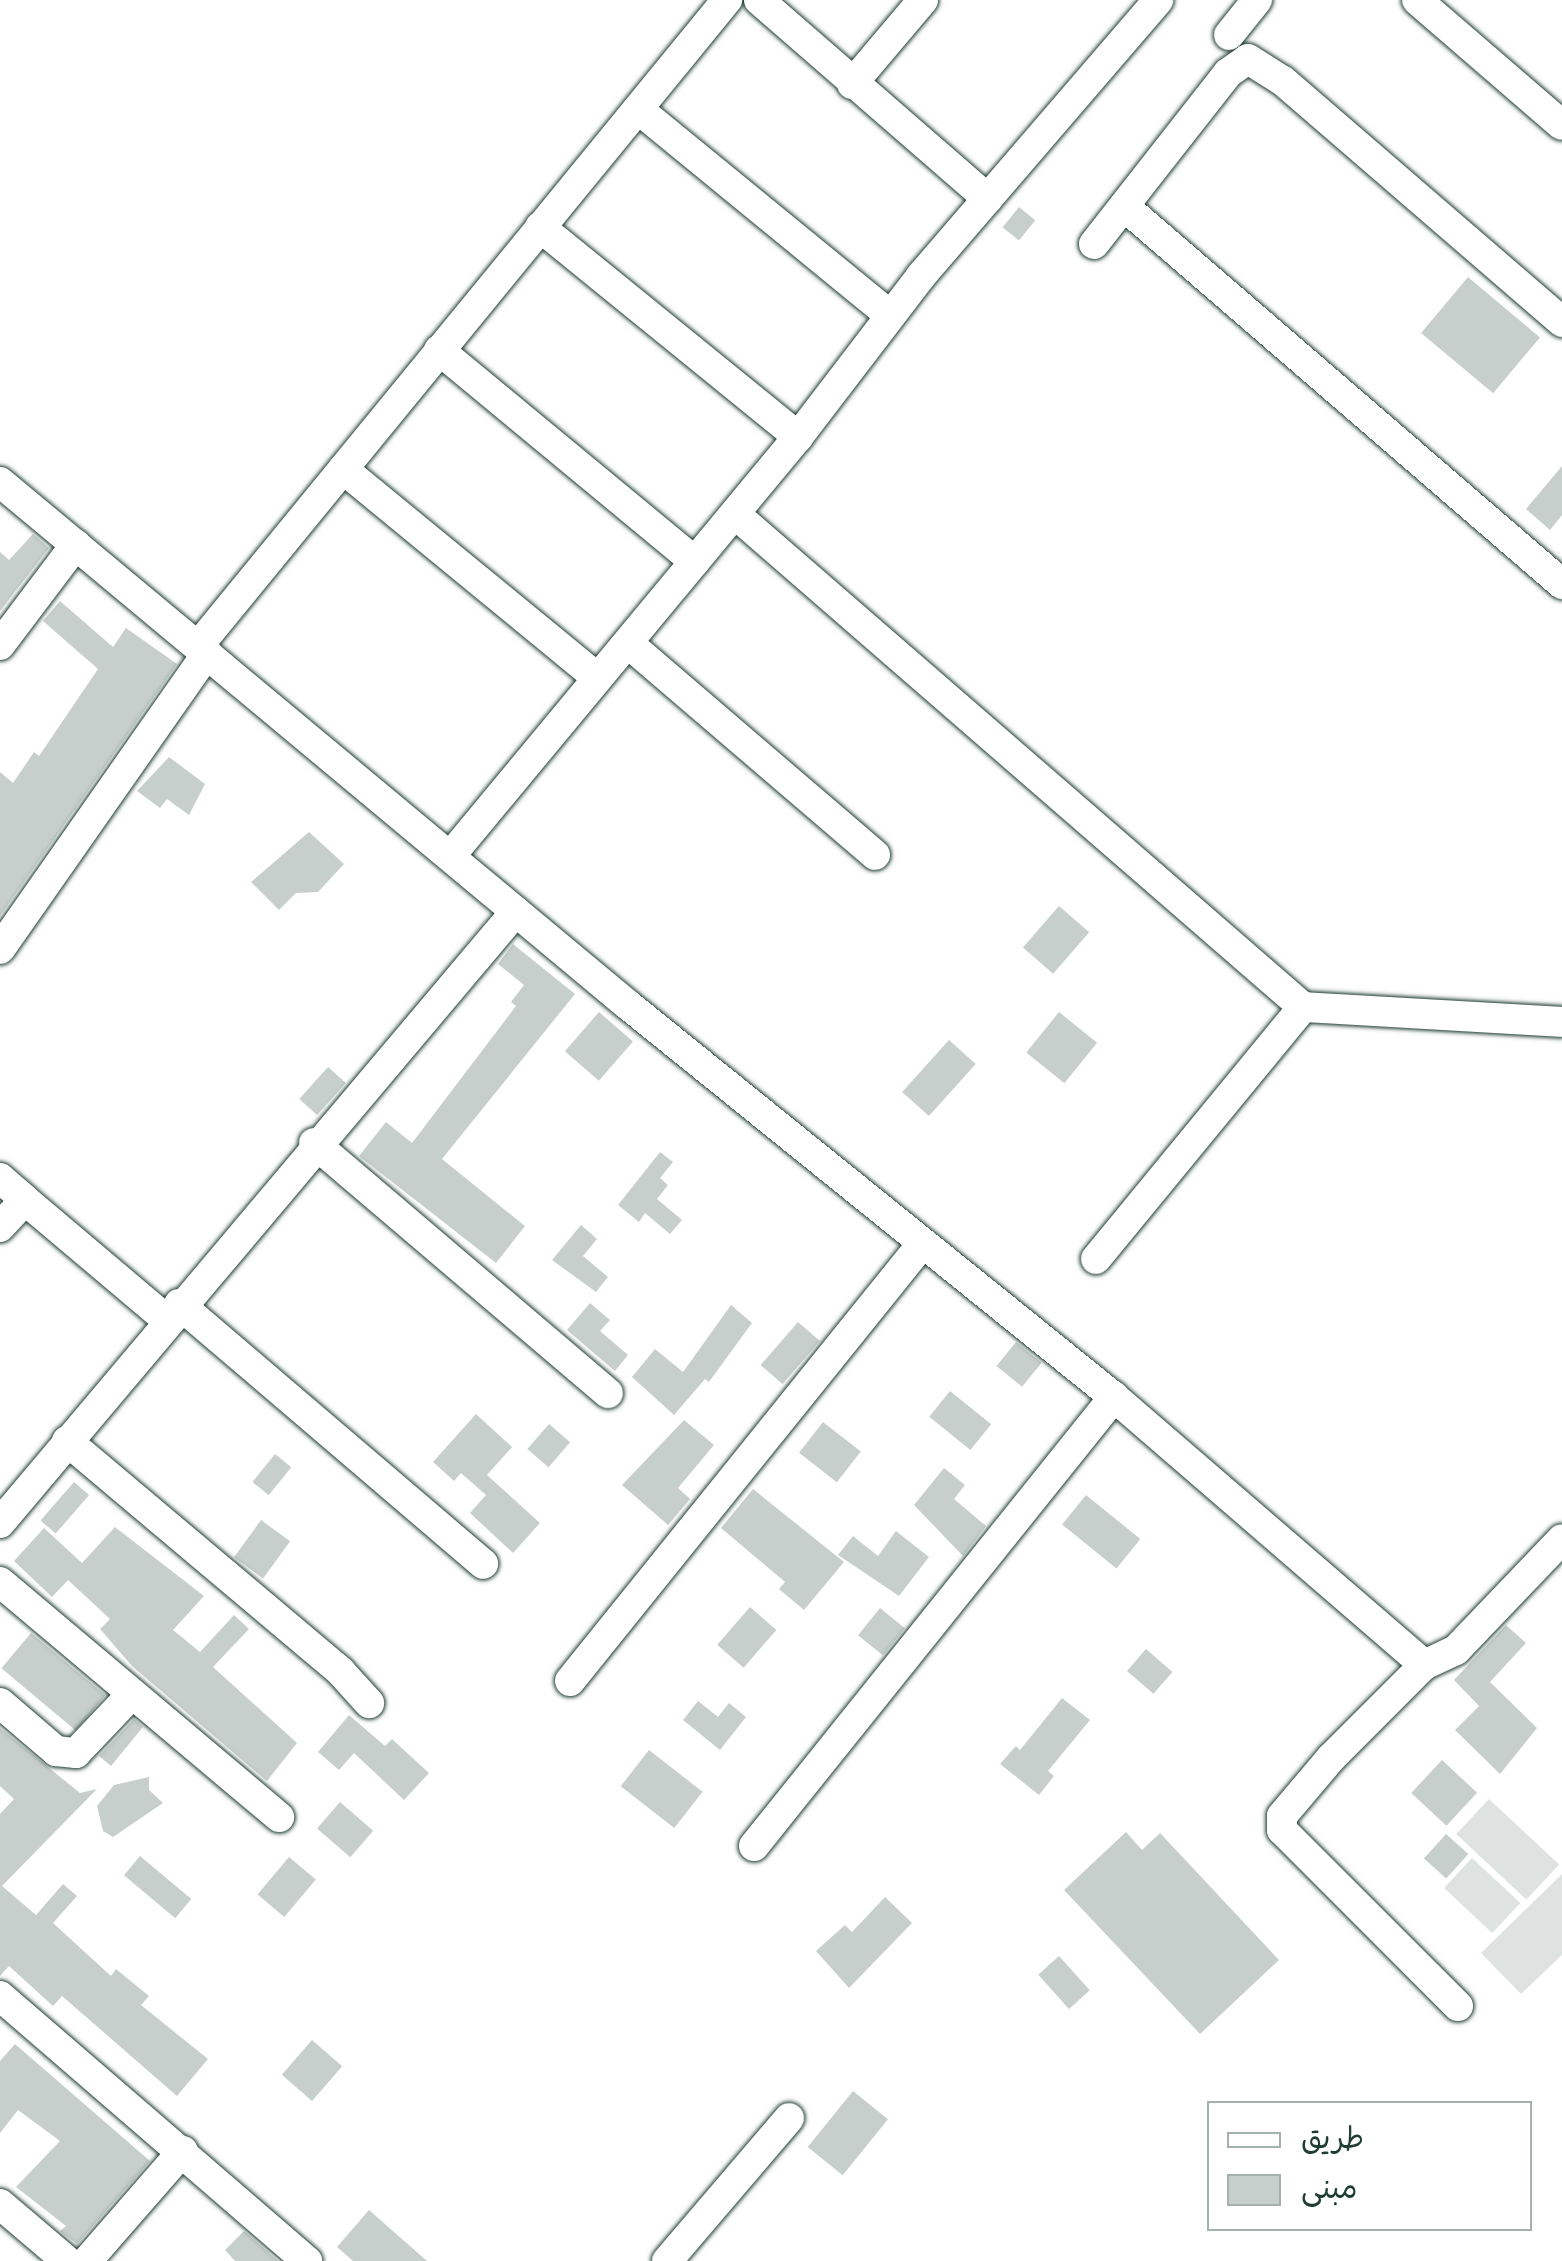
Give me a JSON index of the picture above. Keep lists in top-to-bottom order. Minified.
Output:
{"legend":["طريق","مبنى"]}
